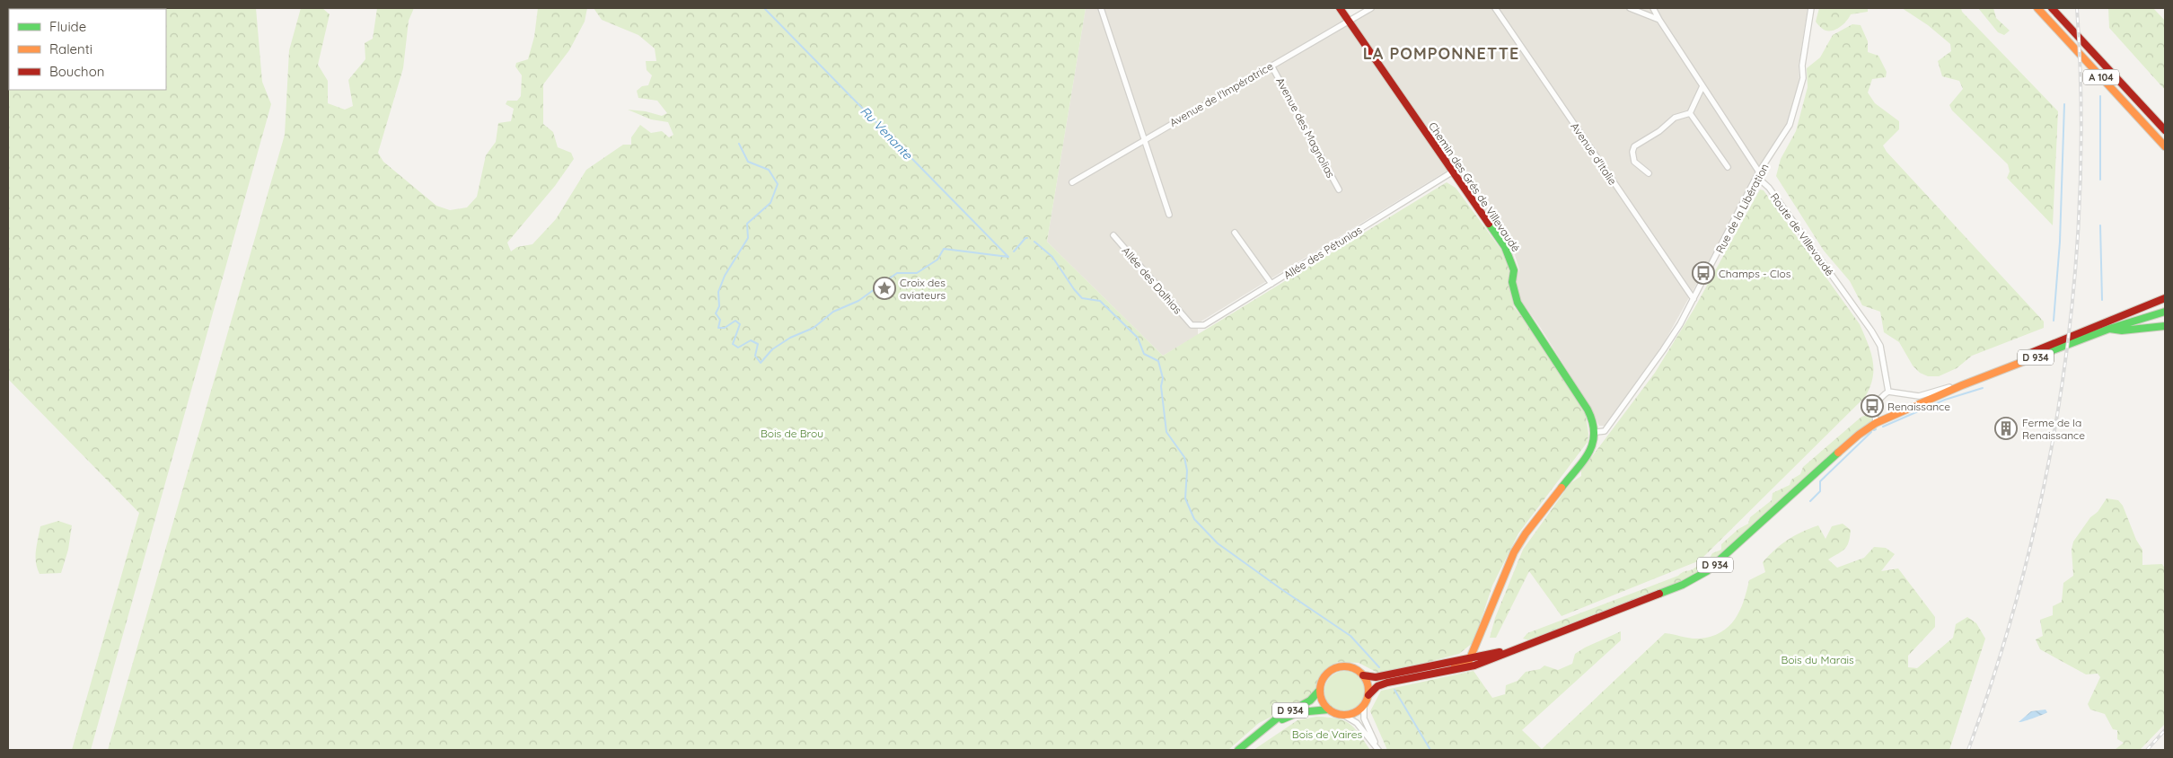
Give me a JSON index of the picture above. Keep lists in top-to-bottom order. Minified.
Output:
{"streets":{"main road":["A 104","Chemin des Grés de Villevaudé","D 934"],"street":["Avenue de l'Impératrice","Avenue des Magnolias","Avenue d'Italie","Rue de la Libération","Route de Villevaudé","Allée des Pétunias","Allée des Dalhias"]},"crossings":[["Avenue de l'Impératrice","Avenue des Magnolias"],["Avenue de l'Impératrice","Chemin des Grés de Villevaudé"],["Avenue d'Italie","Rue de la Libération"],["Chemin des Grés de Villevaudé","Rue de la Libération"],["Chemin des Grés de Villevaudé","Allée des Pétunias"],["Rue de la Libération","Route de Villevaudé"],["Allée des Pétunias","Allée des Dalhias"]],"districts":["LA POMPONNETTE"],"water":["Ru Venante"],"parks":["Bois de Brou","Bois du Marais","Bois de Vaires"],"places":{"bus stop":["Champs - Clos","Renaissance"],"place":["Croix des aviateurs"],"building":["Ferme de la Renaissance"]},"legend":["Fluide","Ralenti","Bouchon"]}
